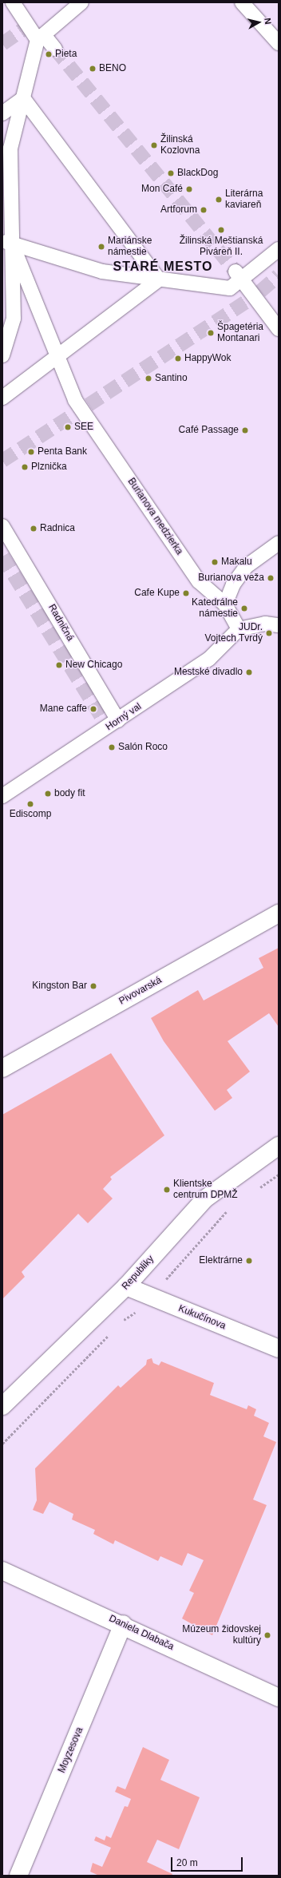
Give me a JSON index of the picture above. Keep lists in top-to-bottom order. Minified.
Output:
{"streets":{"street":["Burianova medzierka","Radničná","Horný val","Pivovarská","Republiky","Kukučínova","Daniela Dlabača","Moyzesova"]},"crossings":[["Burianova medzierka","Horný val"],["Radničná","Horný val"],["Republiky","Kukučínova"],["Daniela Dlabača","Moyzesova"]],"districts":["STARÉ MESTO"],"places":["Pieta","BENO","Žilinská Kozlovna","BlackDog","Mon Café","Literárna kaviareň","Artforum","Žilinská Meštianská Piváreň II.","Mariánske námestie","Špagetéria Montanari","HappyWok","Santino","SEE","Café Passage","Penta Bank","Plznička","Radnica","Makalu","Burianova veža","Cafe Kupe","Katedrálne námestie","JUDr. Vojtech Tvrdý","New Chicago","Mestské divadlo","Mane caffe","Salón Roco","body fit","Ediscomp","Kingston Bar","Klientske centrum DPMŽ","Elektrárne","Múzeum židovskej kultúry"],"scale_bar":"20 m","north":"right"}
